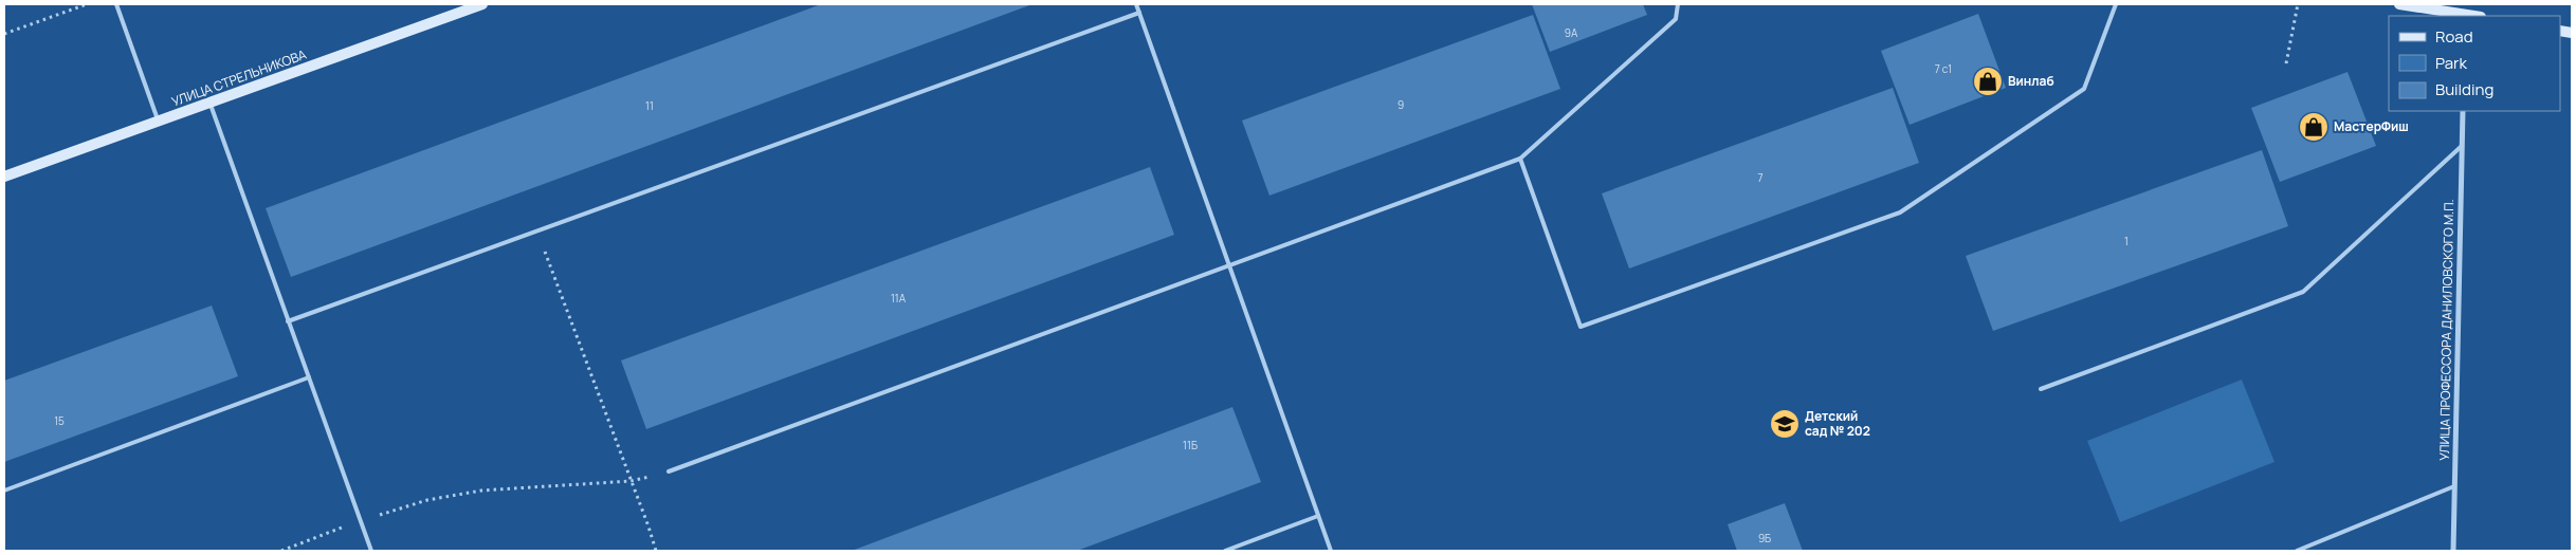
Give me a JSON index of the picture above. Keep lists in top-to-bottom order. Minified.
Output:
{"streets":{"street":["УЛИЦА СТРЕЛЬНИКОВА","УЛИЦА ПРОФЕССОРА ДАНИЛОВСКОГО М.П."]},"places":{"shop":["Винлаб","МастерФиш"],"school or university":["Детский сад № 202"]},"house_numbers":["9А","7 с1","9","11","7","1","11А","15","11Б","9Б"],"legend":["Road","Park","Building"]}
